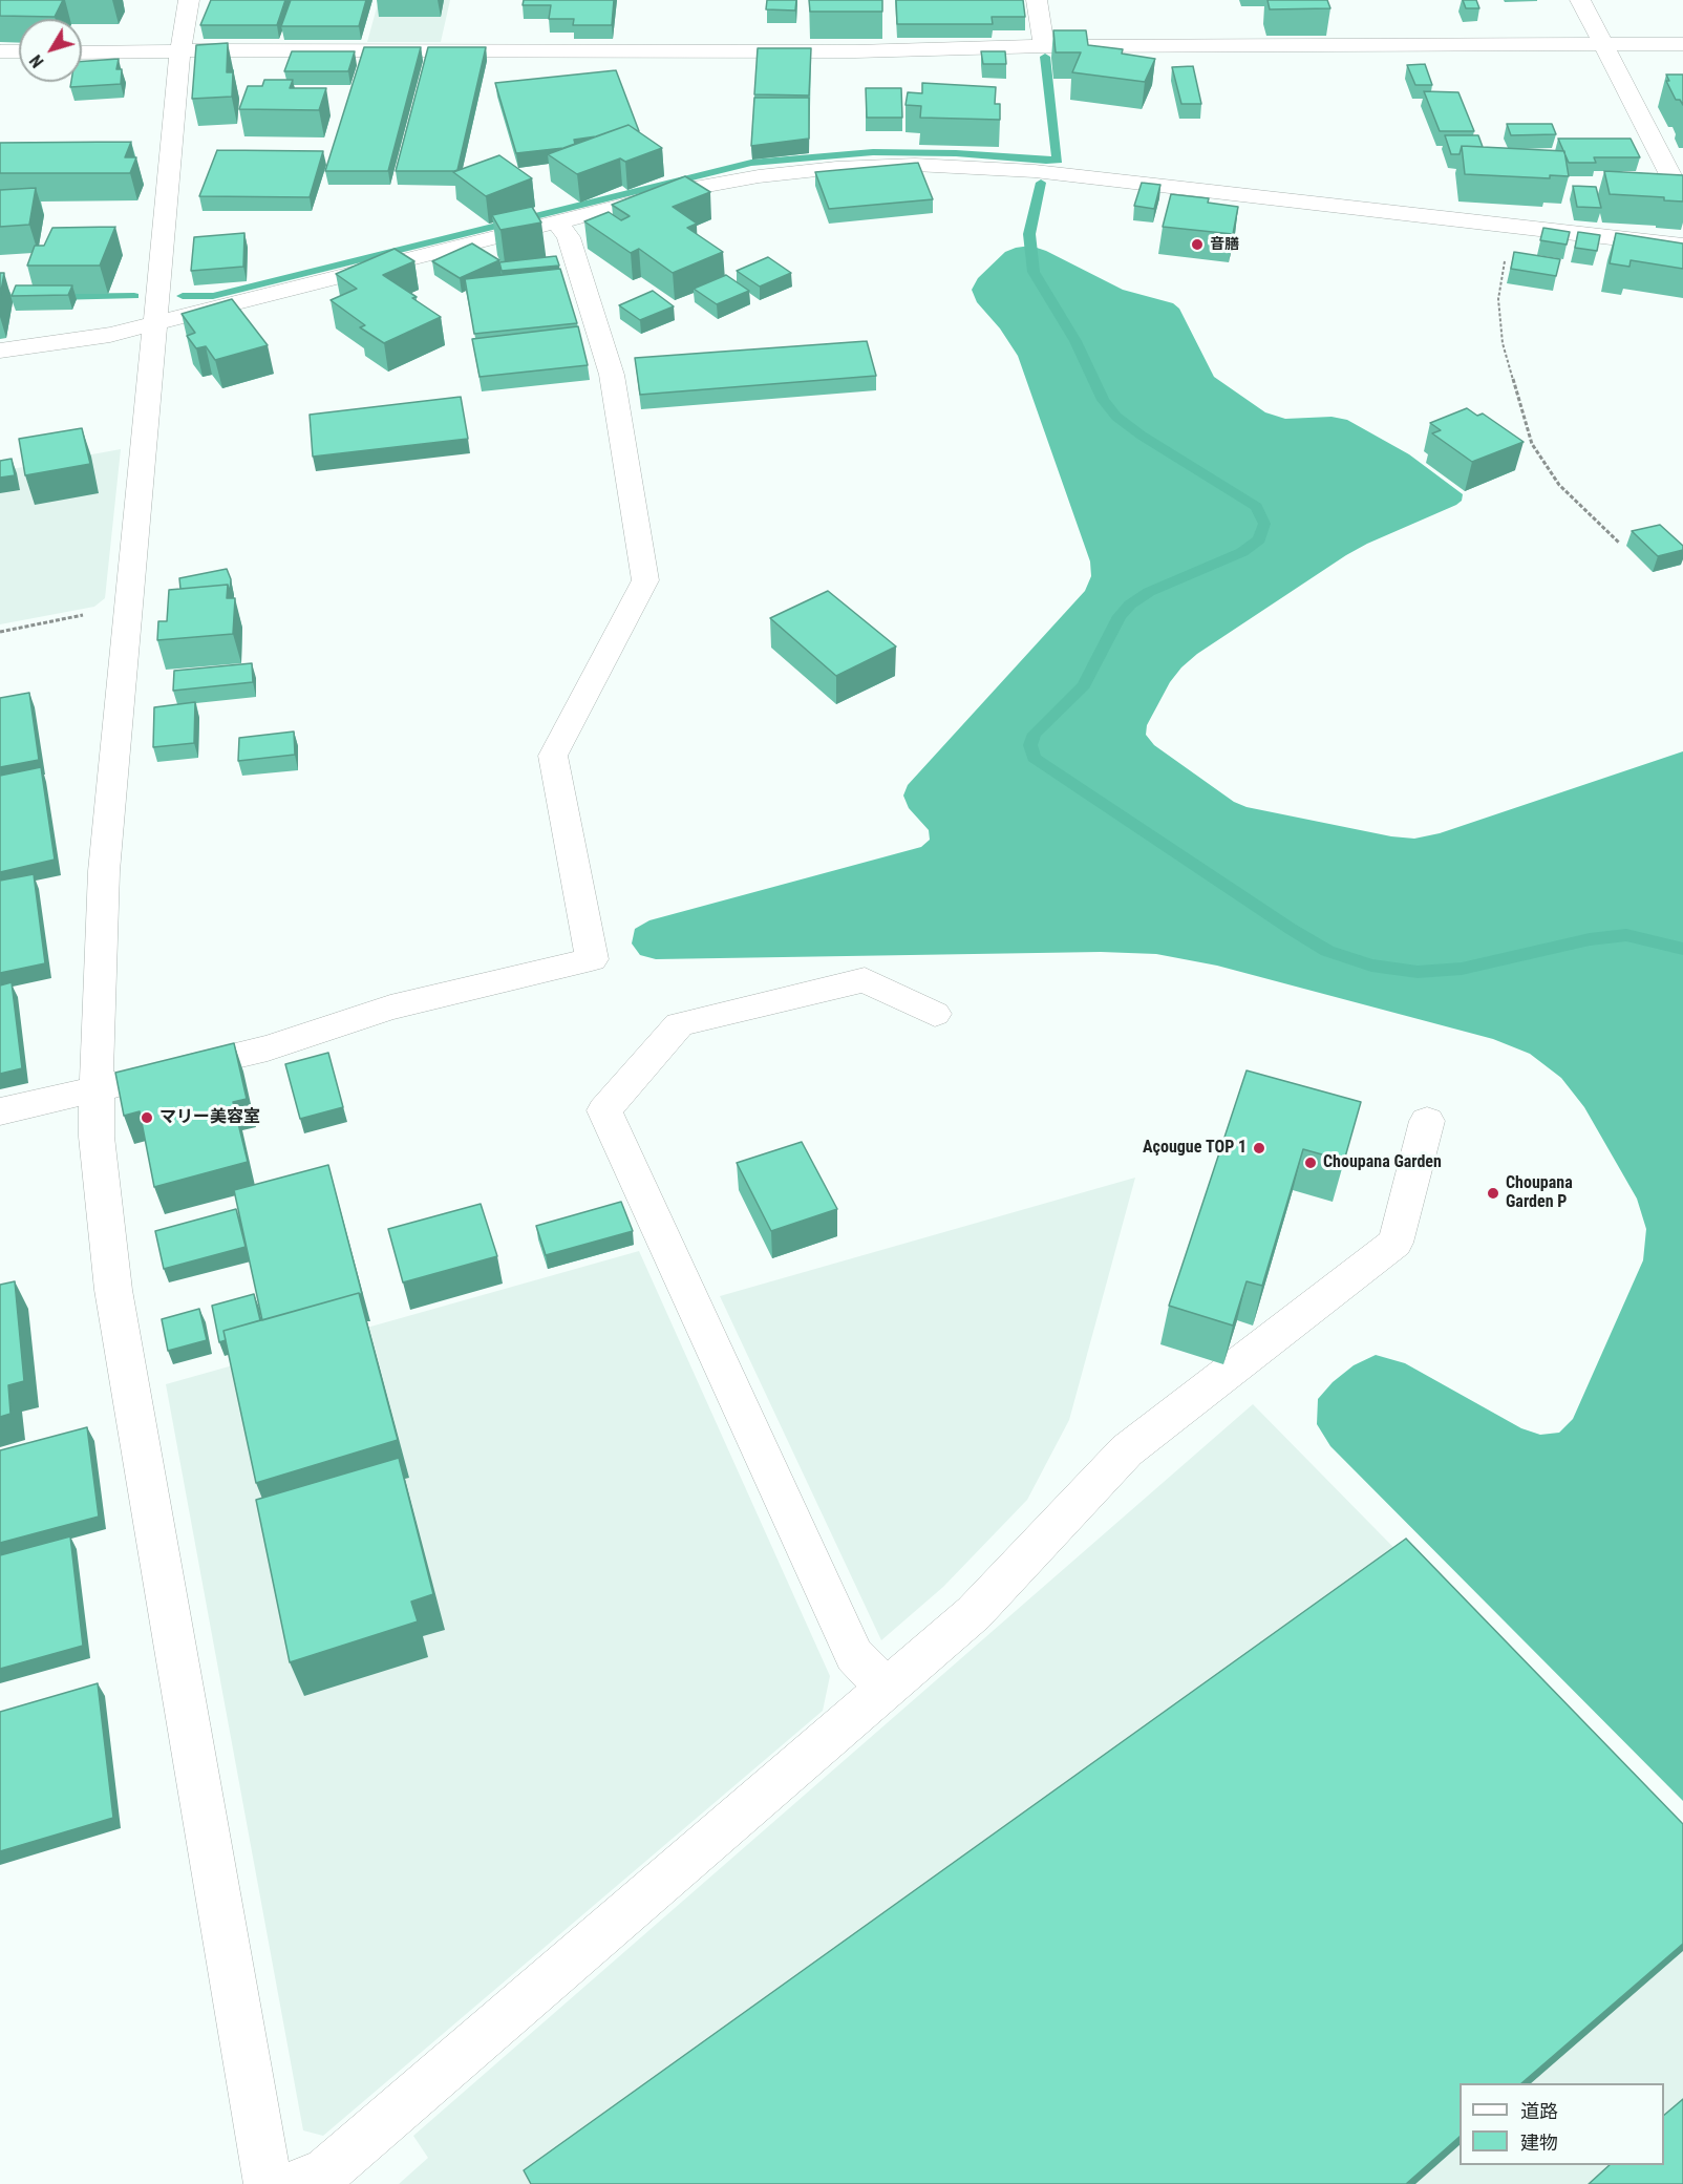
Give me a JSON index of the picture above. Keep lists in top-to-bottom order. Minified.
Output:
{"places":["音膳","マリー美容室","Açougue TOP 1","Choupana Garden","Choupana Garden P"],"legend":["道路","建物"],"north":"bottom left"}
